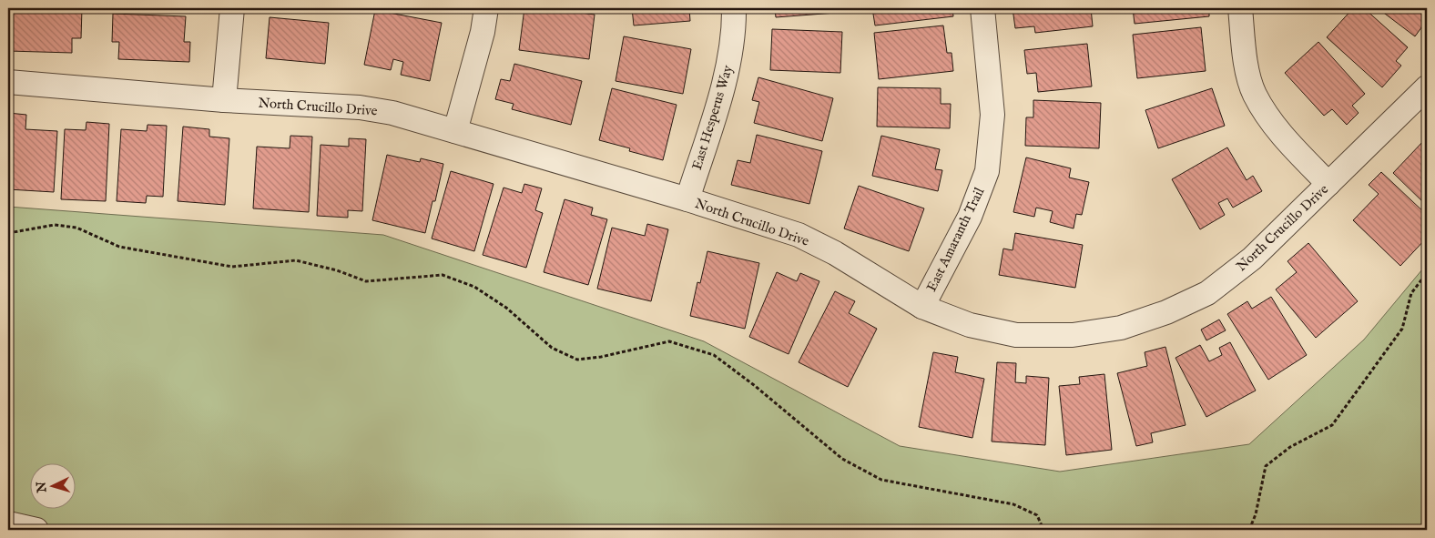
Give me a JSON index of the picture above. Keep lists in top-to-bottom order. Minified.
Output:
{"streets":{"street":["North Crucillo Drive","East Hesperus Way","East Amaranth Trail"]},"crossings":[["North Crucillo Drive","East Hesperus Way"],["North Crucillo Drive","East Amaranth Trail"]],"north":"left"}
